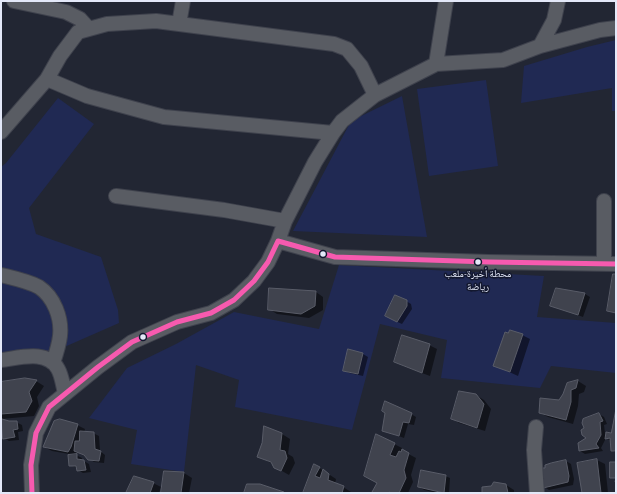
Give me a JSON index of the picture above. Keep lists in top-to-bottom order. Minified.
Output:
{"places":["محطة أخيرة-ملعب رياضة"]}
